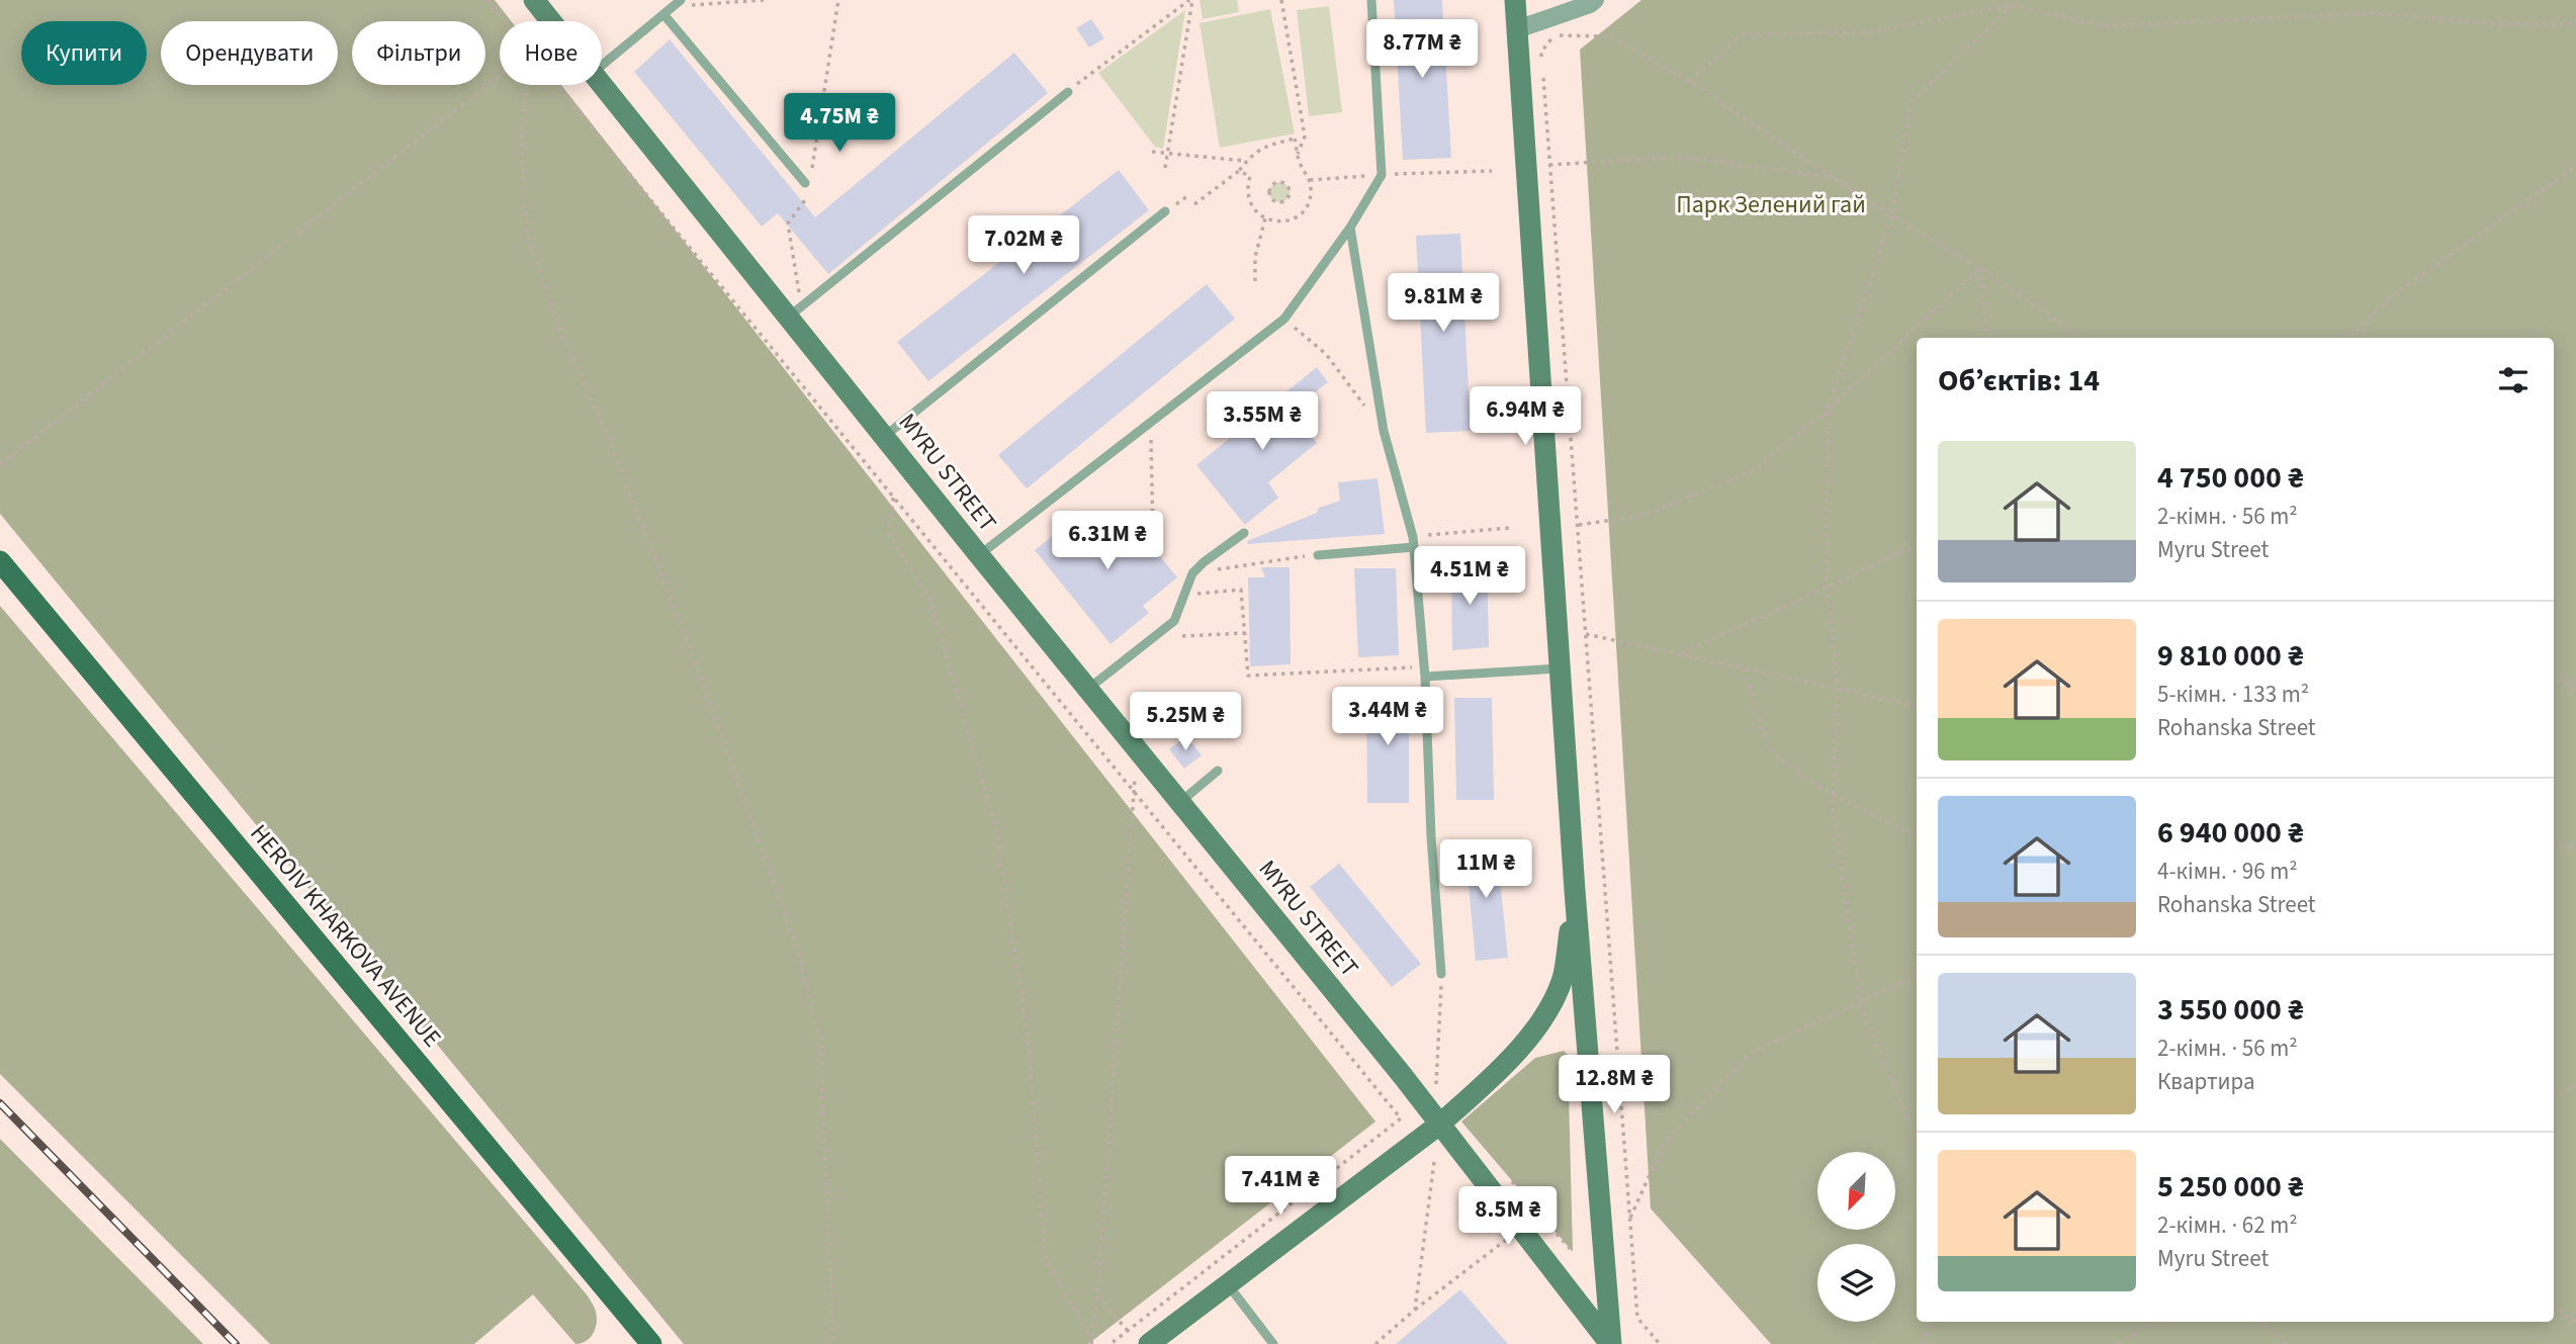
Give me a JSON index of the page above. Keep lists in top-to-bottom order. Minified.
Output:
{"streets":{"main road":["HEROIV KHARKOVA AVENUE"],"street":["MYRU STREET"]},"parks":["Парк Зелений гай"],"north":"bottom left","page":{"price":["8.77M ₴","4.75M ₴","7.02M ₴","9.81M ₴","6.94M ₴","3.55M ₴","6.31M ₴","4.51M ₴","3.44M ₴","5.25M ₴","11M ₴","12.8M ₴","7.41M ₴","8.5M ₴"],"chip":["Купити","Орендувати","Фільтри","Нове"],"heading":"Об’єктів: 14","list":[{"name":"4 750 000 ₴","note":"2-кімн. · 56 m² · Myru Street"},{"name":"9 810 000 ₴","note":"5-кімн. · 133 m² · Rohanska Street"},{"name":"6 940 000 ₴","note":"4-кімн. · 96 m² · Rohanska Street"},{"name":"3 550 000 ₴","note":"2-кімн. · 56 m² · Квартира"},{"name":"5 250 000 ₴","note":"2-кімн. · 62 m² · Myru Street"}]}}
